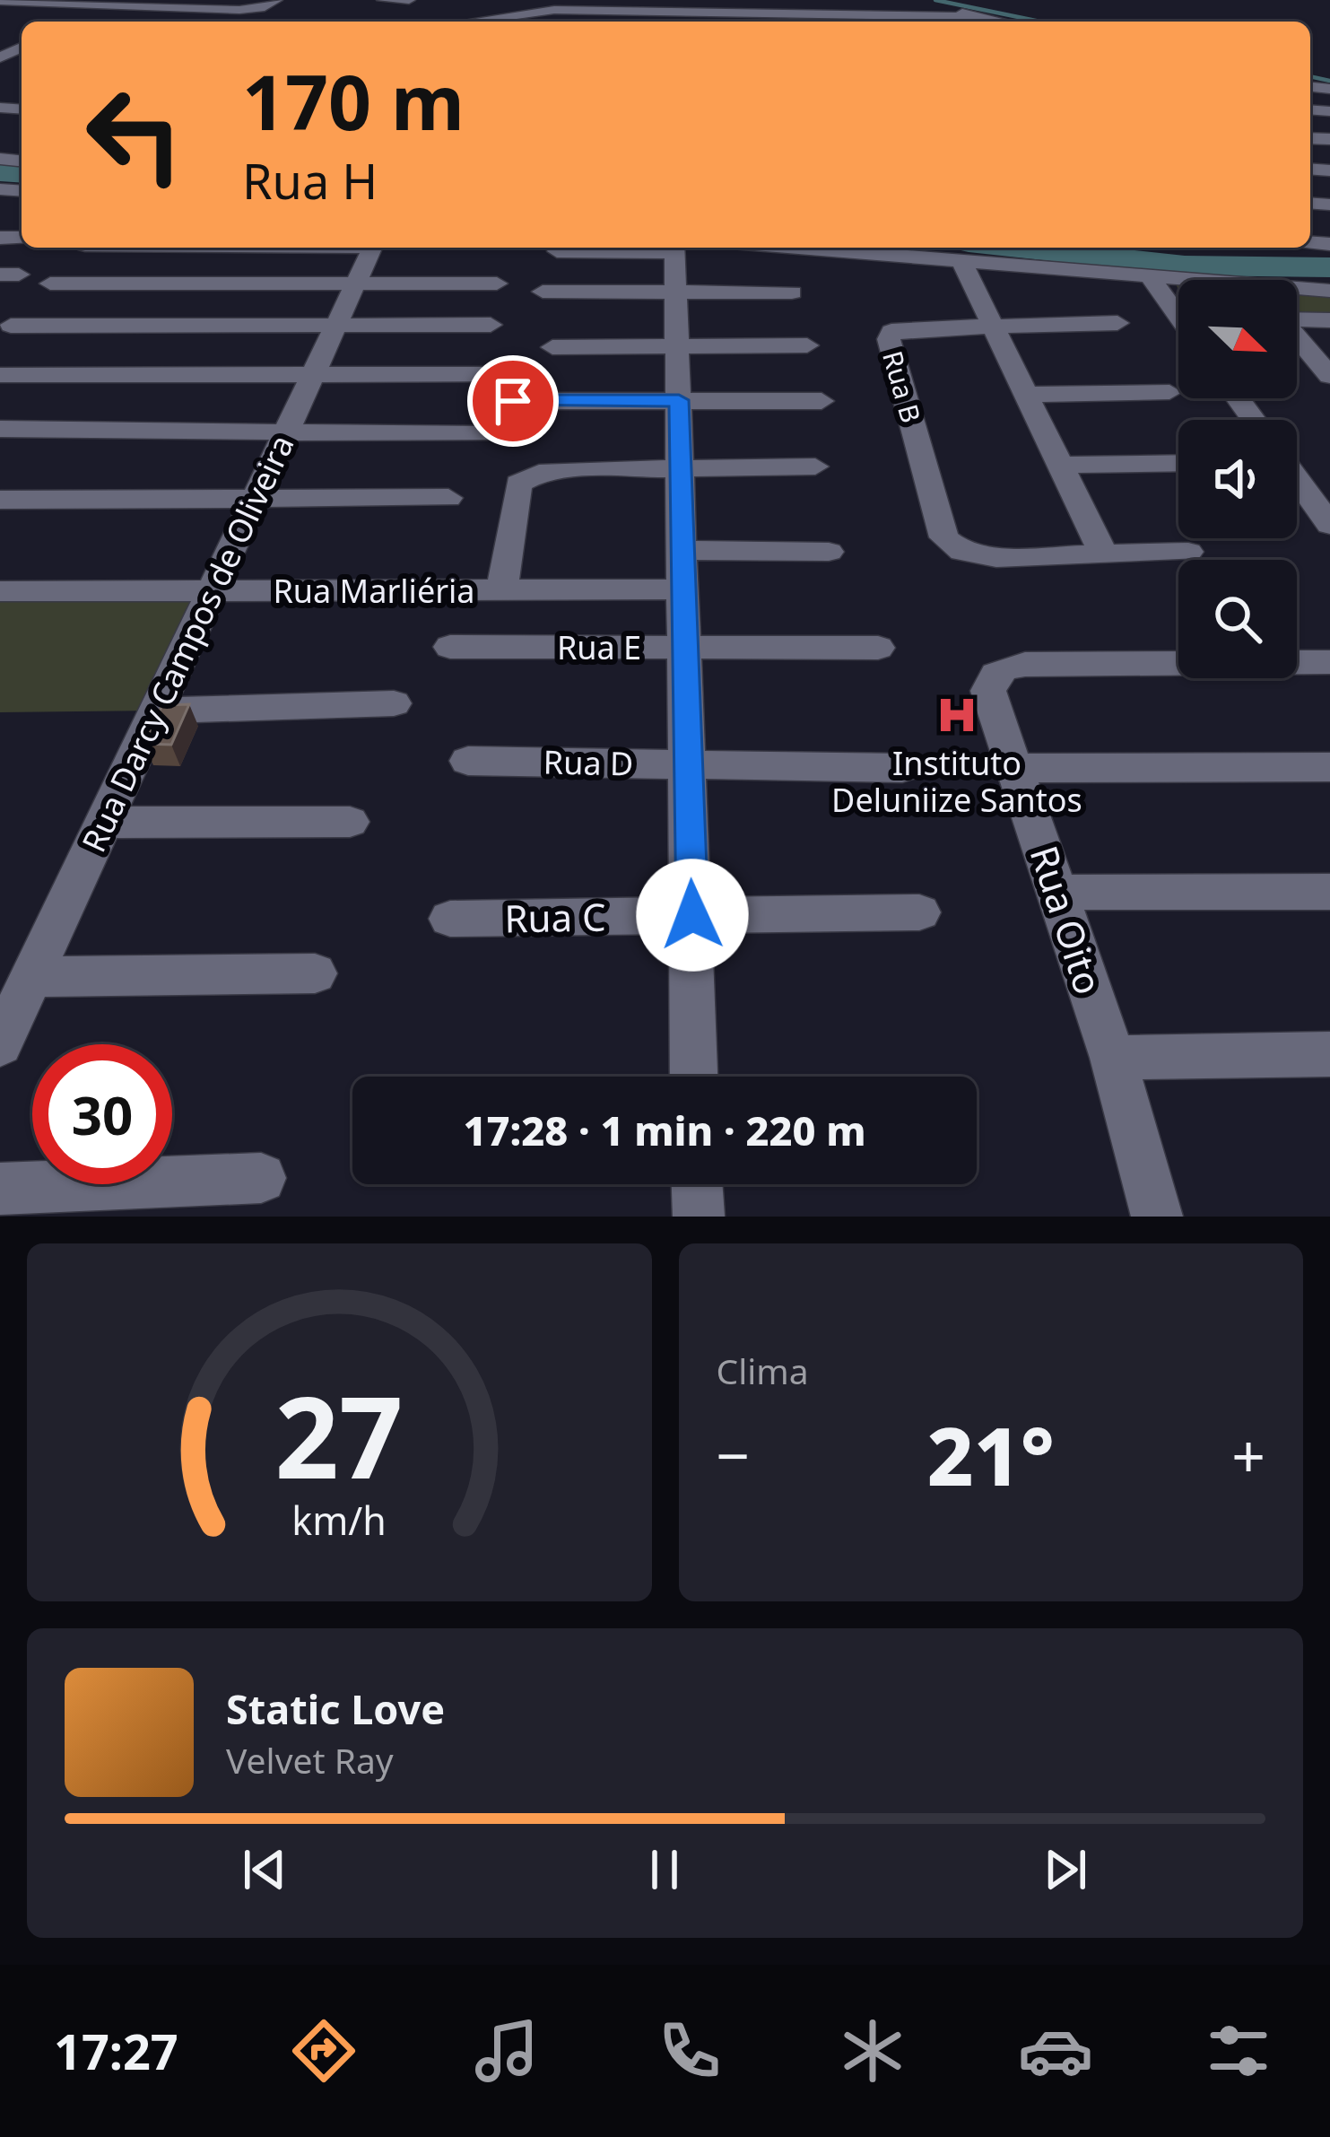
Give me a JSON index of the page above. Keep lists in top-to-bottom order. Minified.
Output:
{"streets":{"street":["Rua B","Rua Marliéria","Rua Darcy Campos de Oliveira","Rua E","Rua D","Rua C","Rua Oito"]},"crossings":[["Rua Marliéria","Rua Darcy Campos de Oliveira"]],"places":{"hospital":["Instituto Deluniize Santos"]},"north":"bottom right","page":{"turn":["170 m","Rua H"],"limit":"30","trip":"17:28 · 1 min · 220 m","tile":"Clima","heat":["−","21°","+"],"song":["Static Love","Velvet Ray"],"tabs":"17:27","gauge":["27","km/h"]}}
